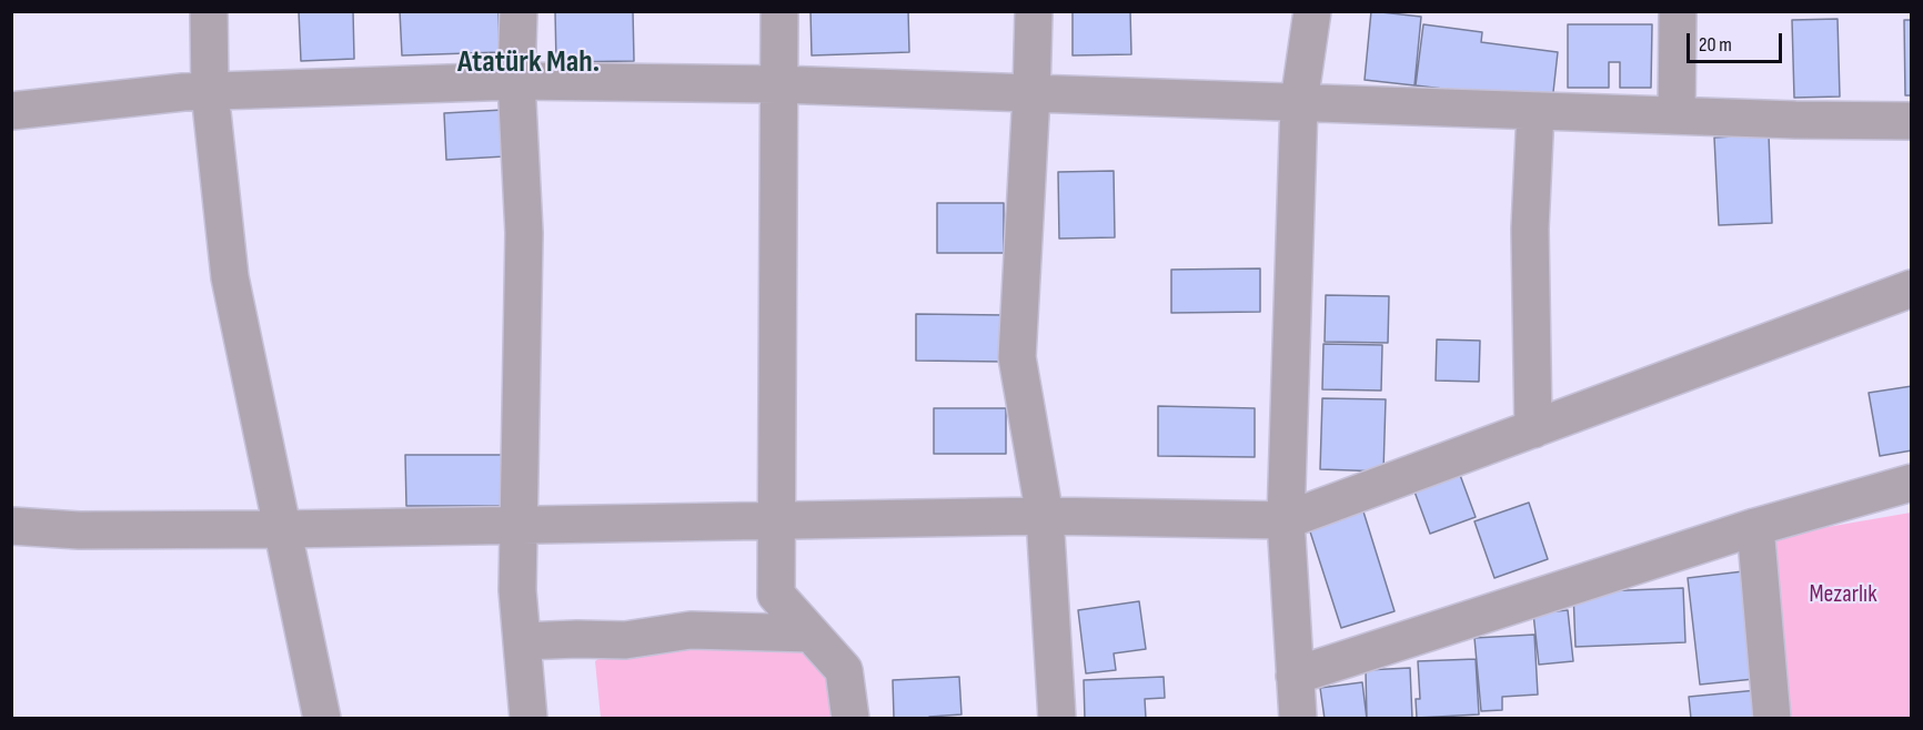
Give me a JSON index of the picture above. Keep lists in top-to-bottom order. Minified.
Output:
{"districts":["Atatürk Mah."],"parks":["Mezarlık"],"scale_bar":"20 m"}
